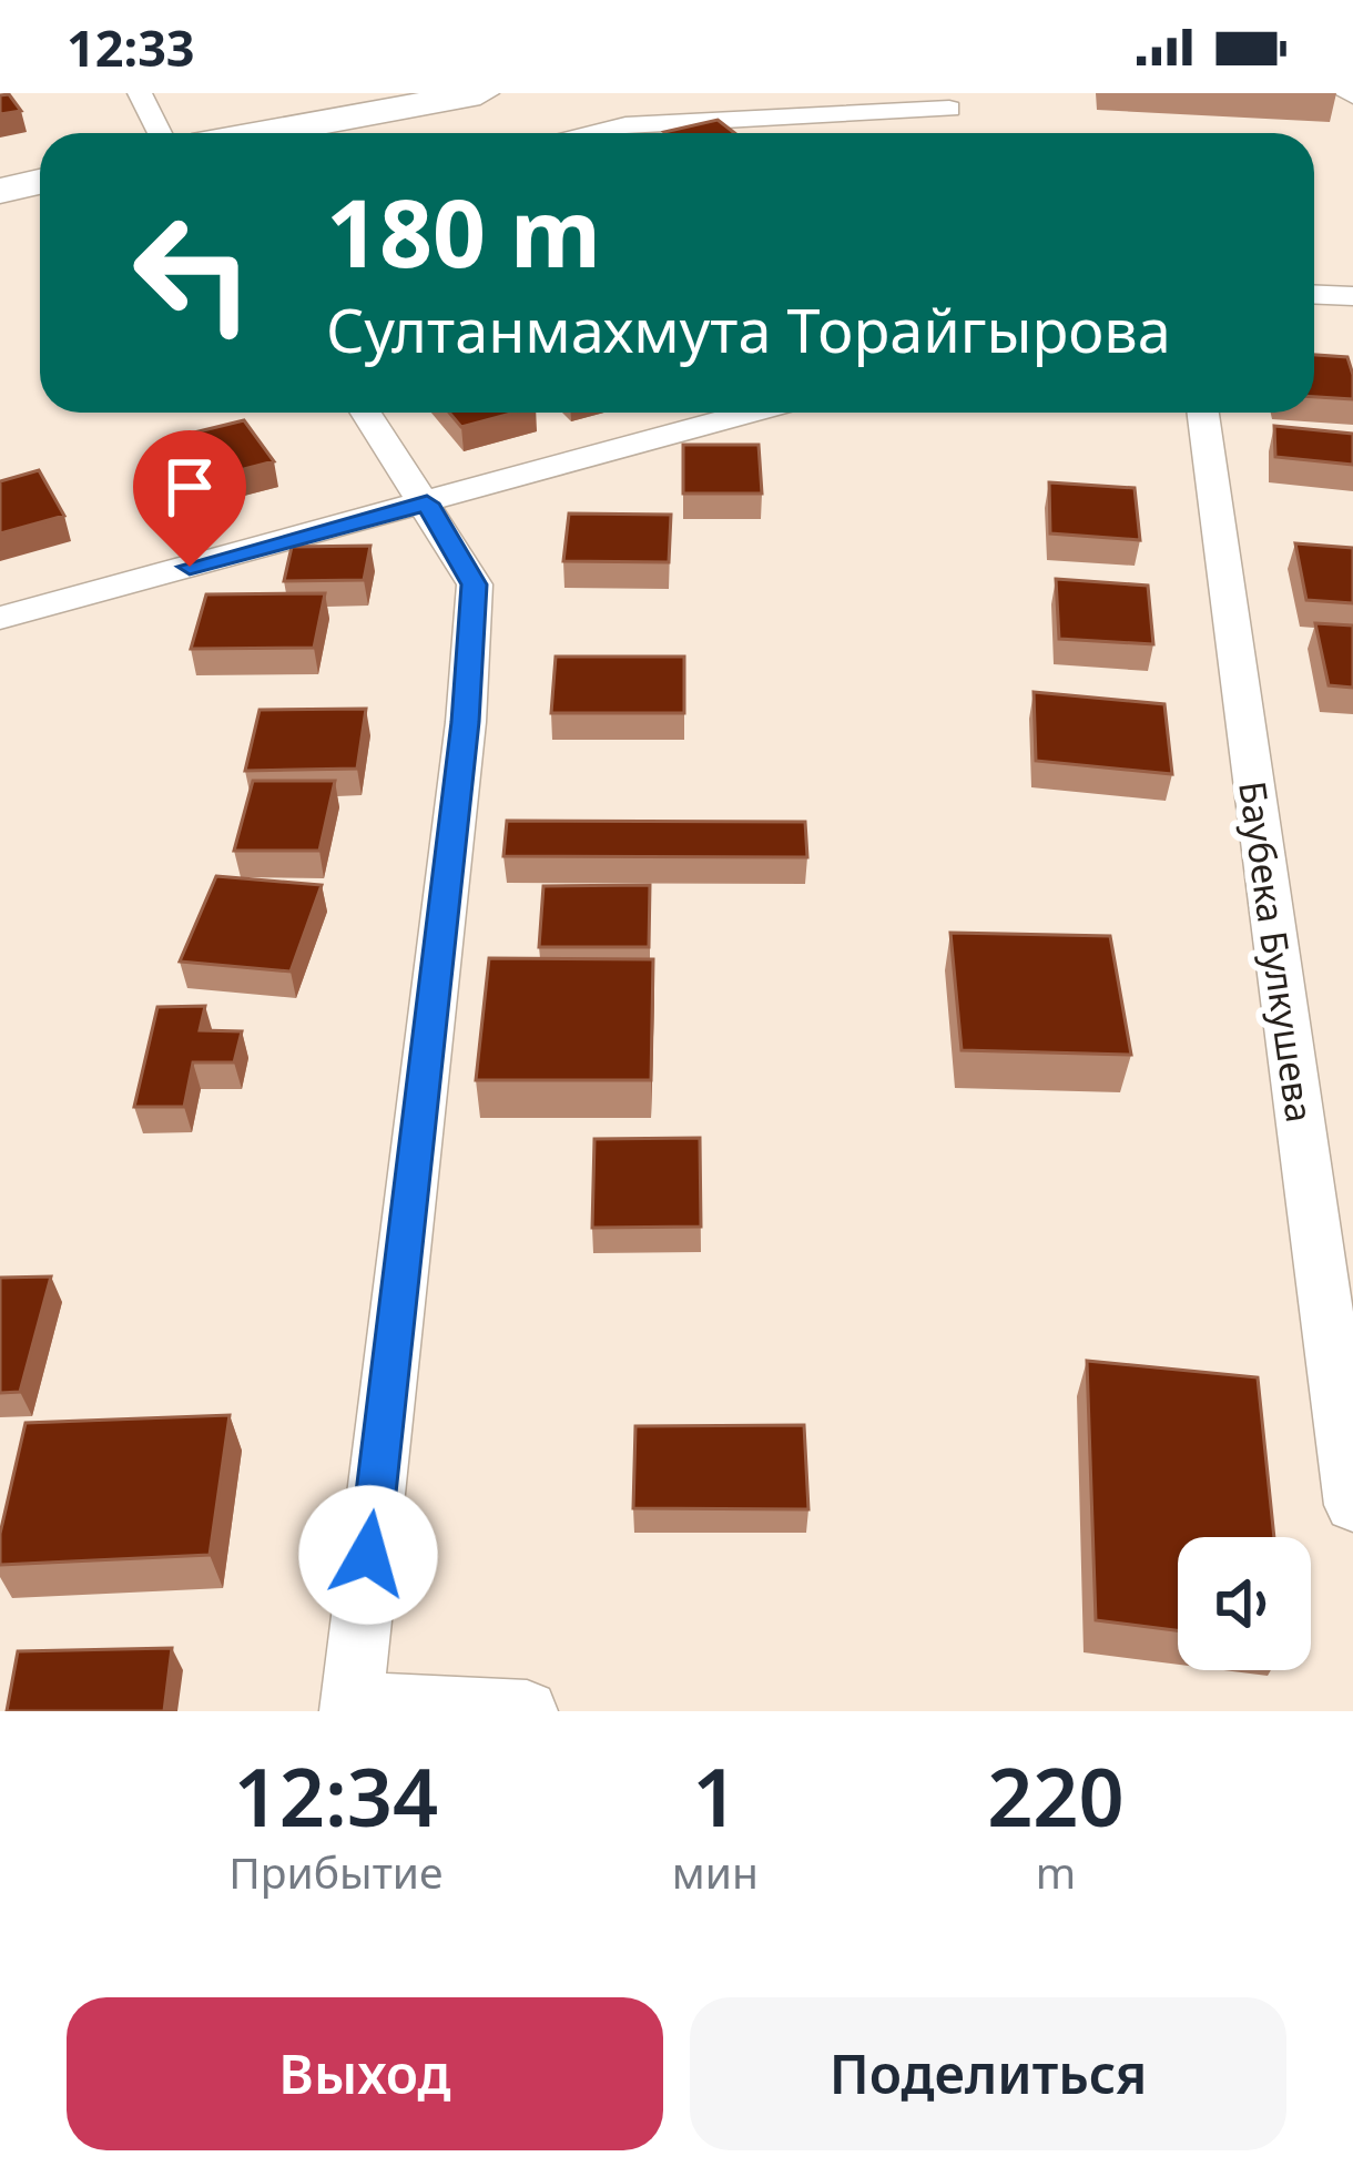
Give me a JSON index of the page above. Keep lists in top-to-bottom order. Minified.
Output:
{"streets":{"street":["Баубека Булкушева"]},"page":{"status":"12:33","turn":["180 m","Султанмахмута Торайгырова"],"eta":["12:34","Прибытие","1","мин","220","m"],"buttons":["Выход","Поделиться"]}}
